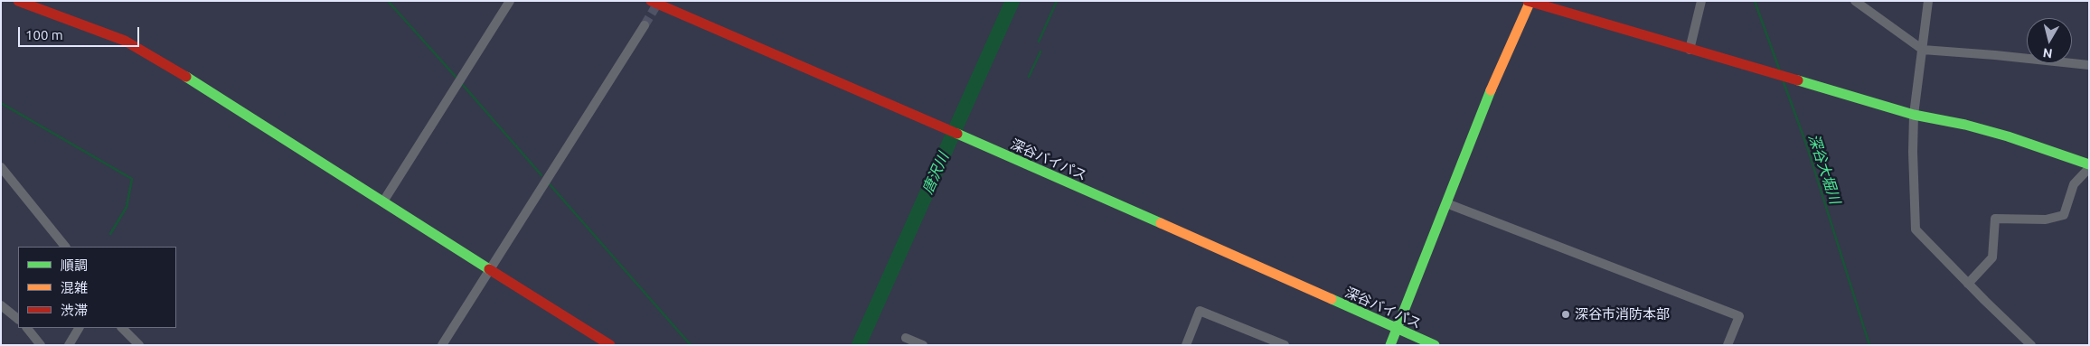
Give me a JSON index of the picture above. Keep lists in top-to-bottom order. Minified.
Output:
{"streets":{"main road":["深谷バイパス"]},"water":["深谷大堀川","唐沢川"],"places":["深谷市消防本部"],"legend":["順調","混雑","渋滞"],"scale_bar":"100 m","north":"bottom"}
